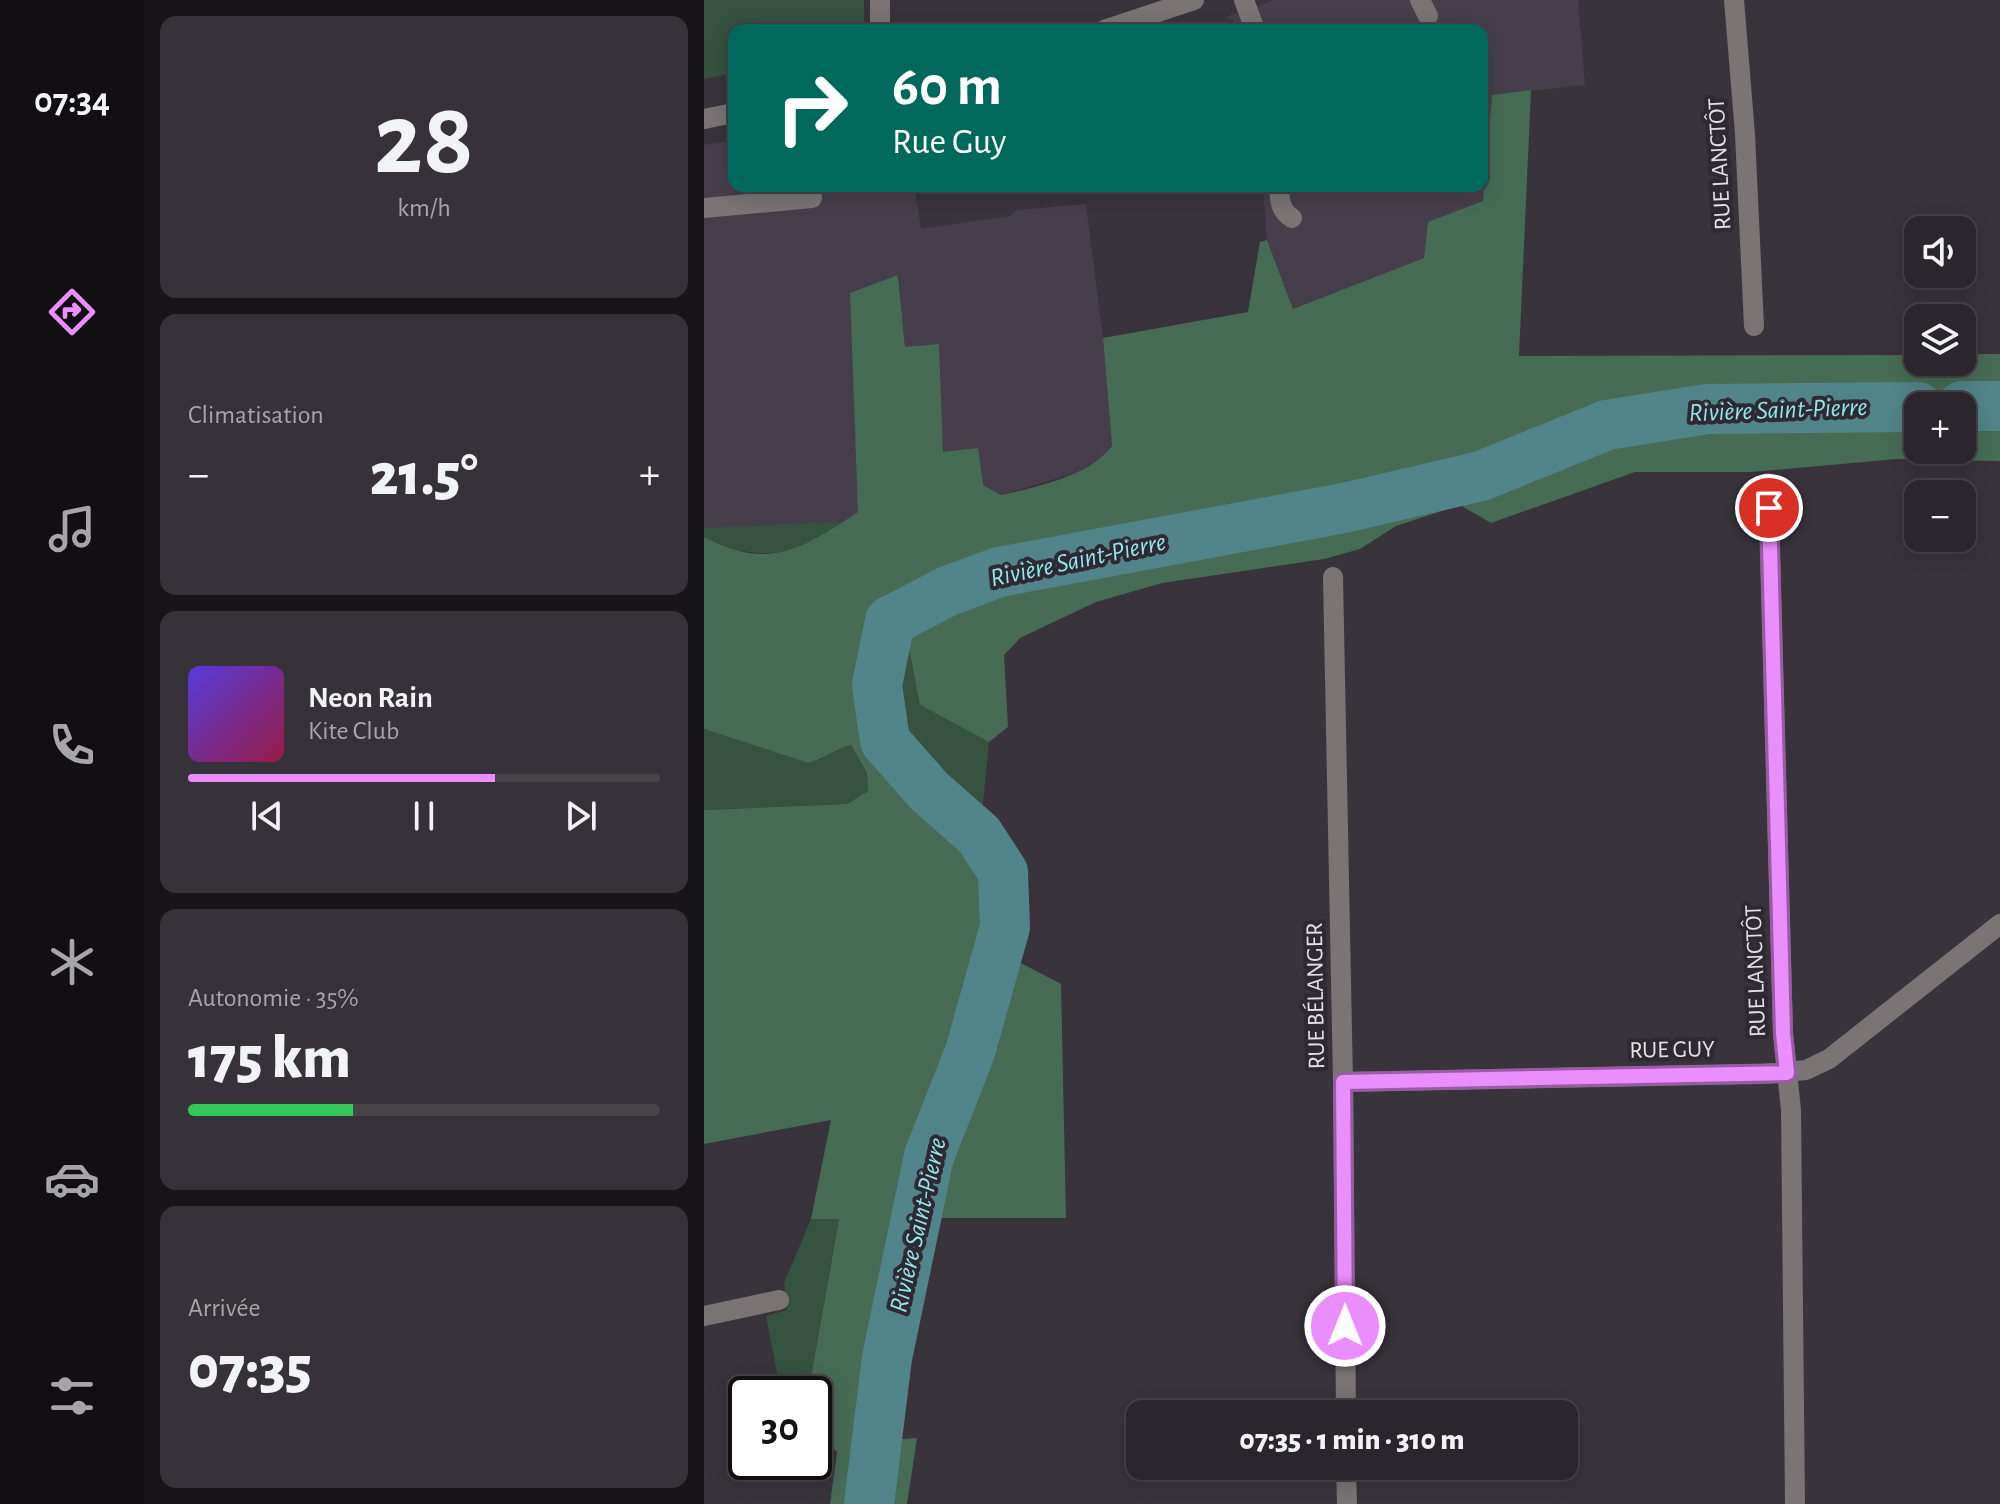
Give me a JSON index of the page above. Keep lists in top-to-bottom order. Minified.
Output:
{"streets":{"street":["RUE LANCTÔT","RUE BÉLANGER","RUE GUY"]},"crossings":[["RUE LANCTÔT","RUE GUY"],["RUE BÉLANGER","RUE GUY"]],"water":["Rivière Saint-Pierre"],"page":{"tabs":"07:34","tile":[["28","km/h"],"Climatisation",["Autonomie · 35%","175 km"],["Arrivée","07:35"]],"turn":["60 m","Rue Guy"],"map_buttons":["+","−"],"heat":["−","21.5°","+"],"song":["Neon Rain","Kite Club"],"limit":"30","trip":"07:35 · 1 min · 310 m"}}
